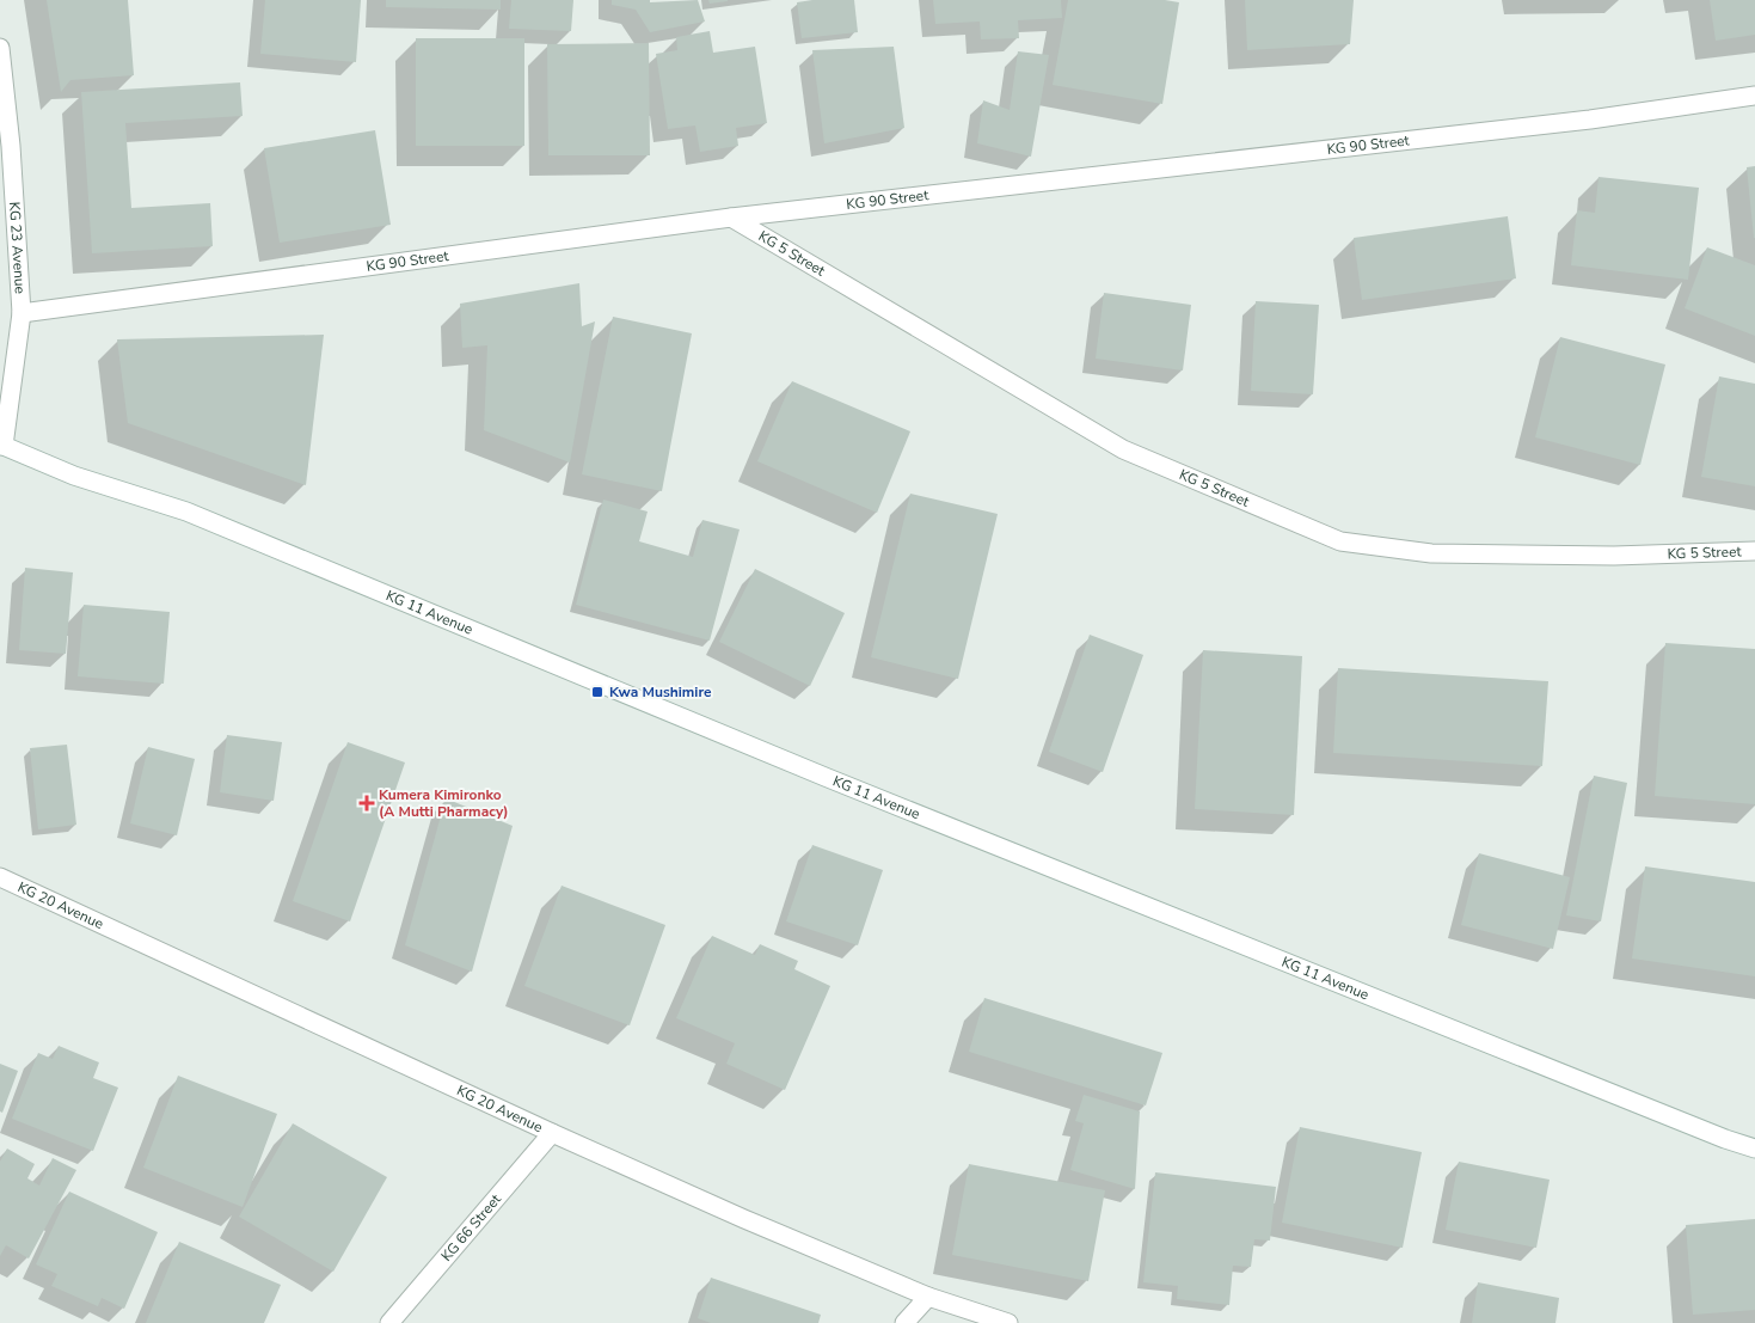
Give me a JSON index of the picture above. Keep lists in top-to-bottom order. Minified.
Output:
{"streets":{"street":["KG 90 Street","KG 23 Avenue","KG 5 Street","KG 11 Avenue","KG 20 Avenue","KG 66 Street"]},"crossings":[["KG 90 Street","KG 23 Avenue"],["KG 90 Street","KG 5 Street"],["KG 23 Avenue","KG 11 Avenue"],["KG 20 Avenue","KG 66 Street"]],"places":{"transit":["Kwa Mushimire"],"health":["Kumera Kimironko (A Mutti Pharmacy)"]}}
